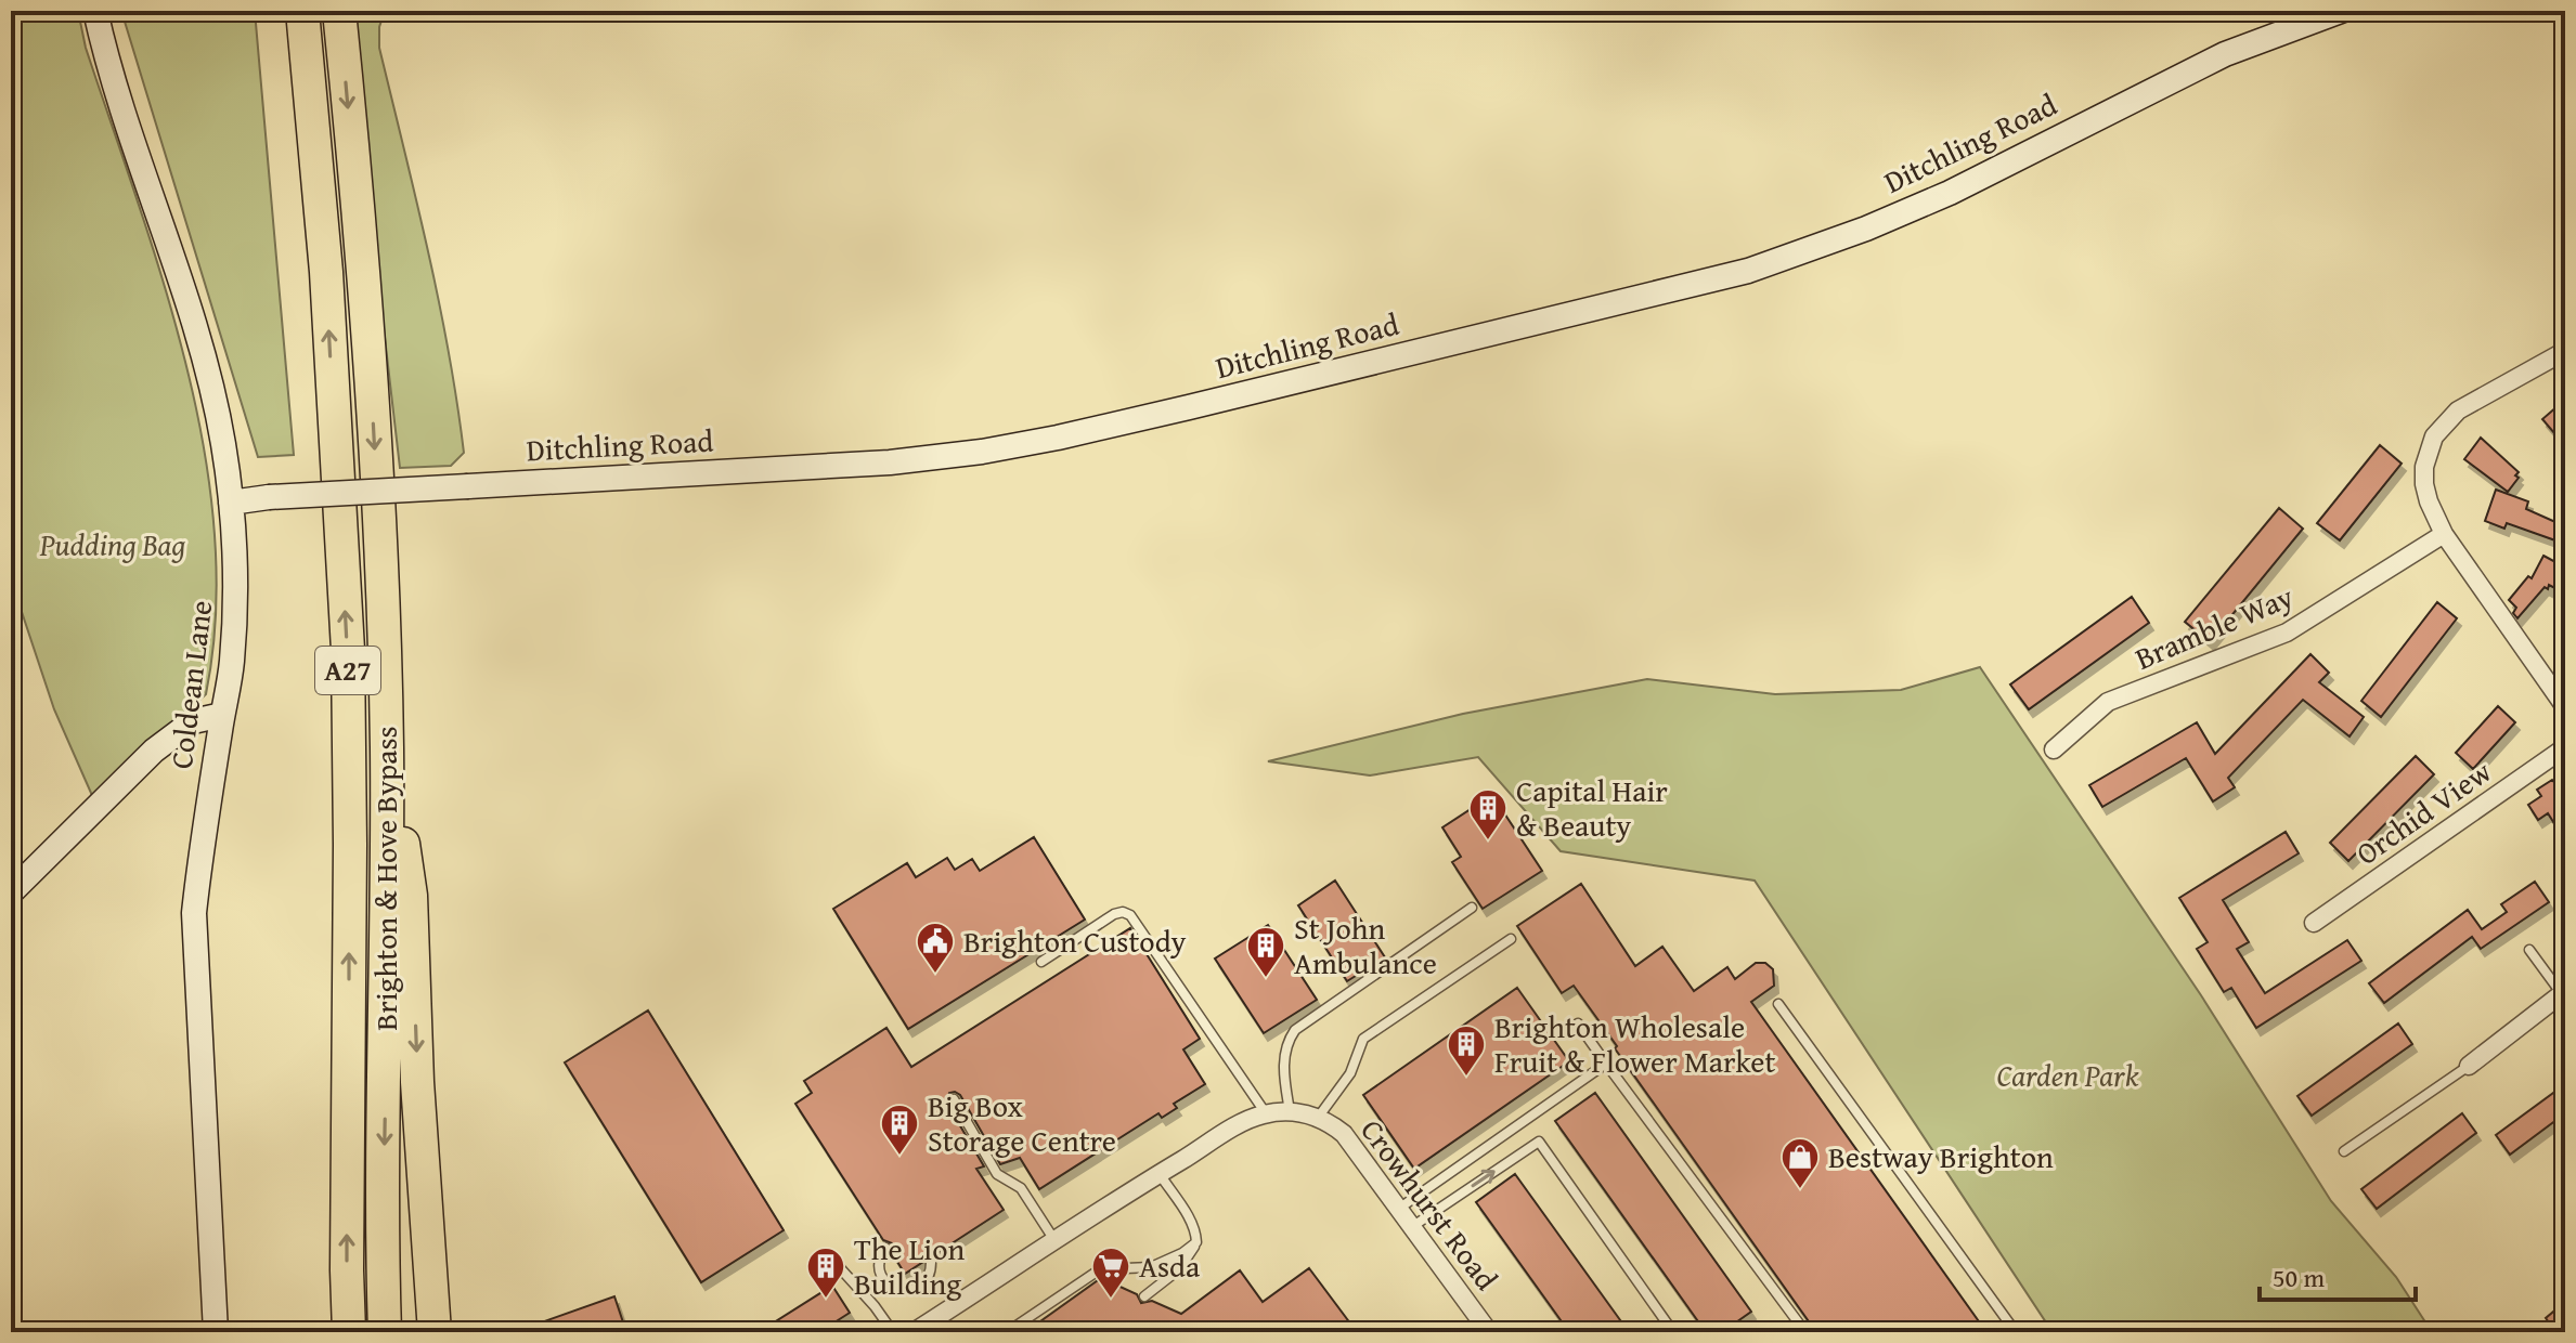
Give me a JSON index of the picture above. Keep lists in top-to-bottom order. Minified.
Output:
{"streets":{"highway":["A27","Brighton & Hove Bypass"],"street":["Ditchling Road","Bramble Way","Coldean Lane","Orchid View","Crowhurst Road"]},"crossings":[["Ditchling Road","Coldean Lane"]],"parks":["Pudding Bag","Carden Park"],"places":{"building":["Capital Hair & Beauty","St John Ambulance","Brighton Wholesale Fruit & Flower Market","Big Box Storage Centre","The Lion Building"],"public building":["Brighton Custody"],"shop":["Bestway Brighton"],"supermarket":["Asda"]},"scale_bar":"50 m"}
